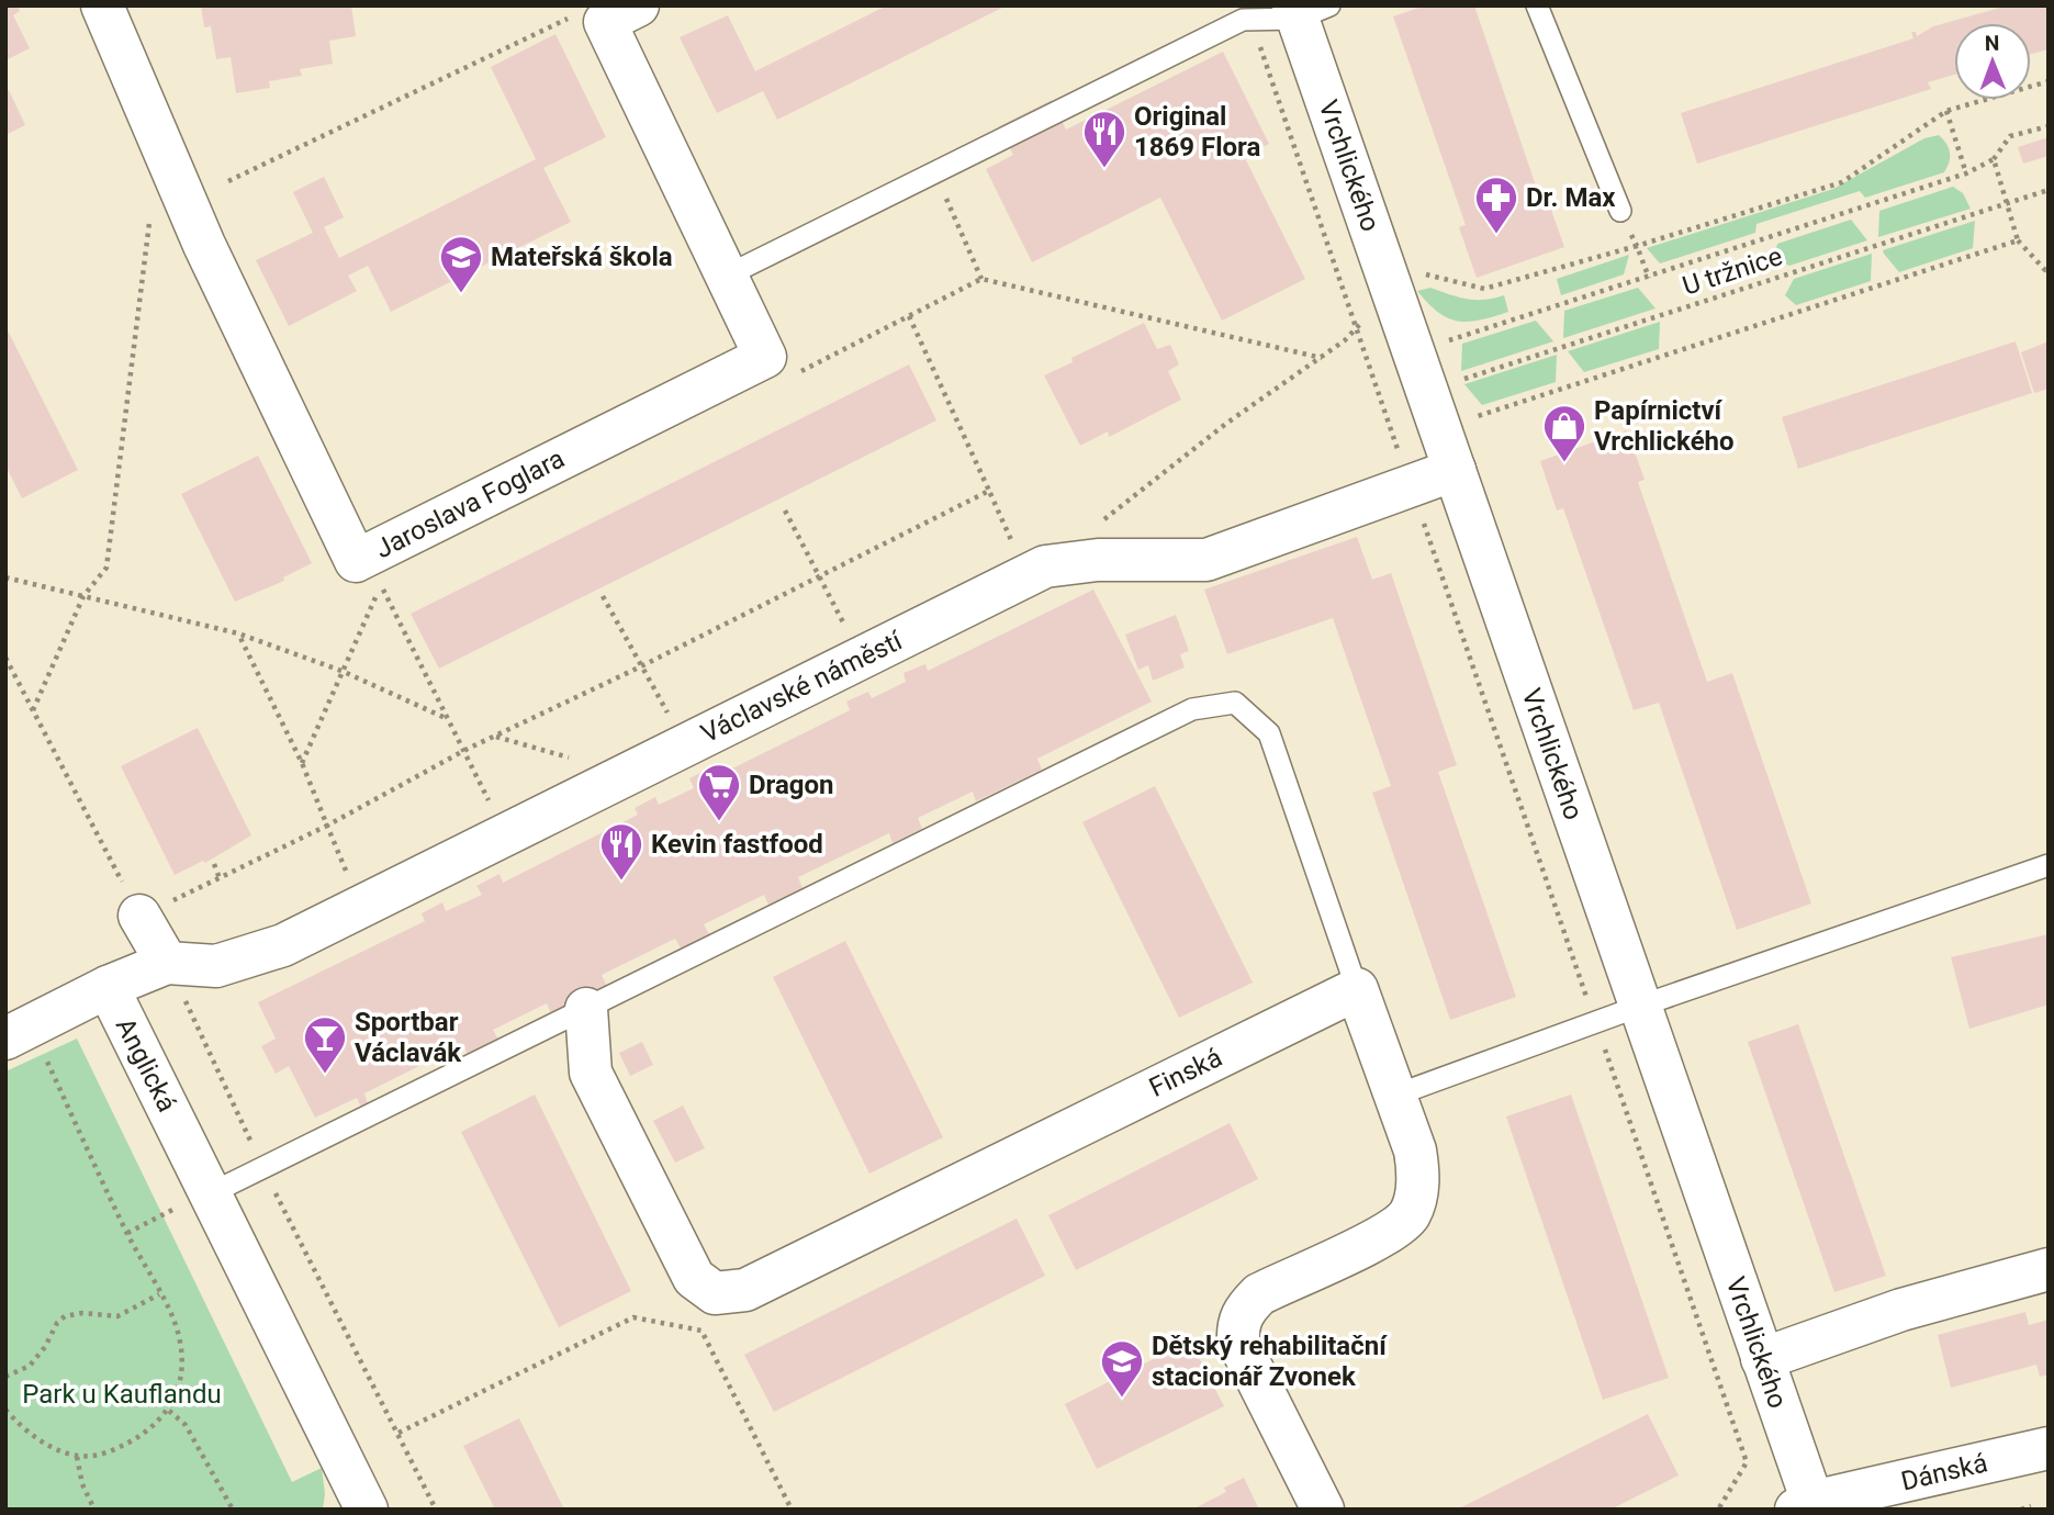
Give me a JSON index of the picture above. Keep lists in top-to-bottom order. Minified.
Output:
{"streets":{"street":["Vrchlického","Jaroslava Foglara","Václavské náměstí","Anglická","Finská","Dánská"],"path":["U tržnice"]},"crossings":[["Vrchlického","U tržnice"],["Vrchlického","Václavské náměstí"],["Vrchlického","Dánská"],["Václavské náměstí","Anglická"]],"parks":["Park u Kauflandu"],"places":{"restaurant":["Original 1869 Flora","Kevin fastfood"],"pharmacy":["Dr. Max"],"school or university":["Mateřská škola","Dětský rehabilitační stacionář Zvonek"],"shop":["Papírnictví Vrchlického"],"supermarket":["Dragon"],"bar":["Sportbar Václavák"]},"north":"top"}
